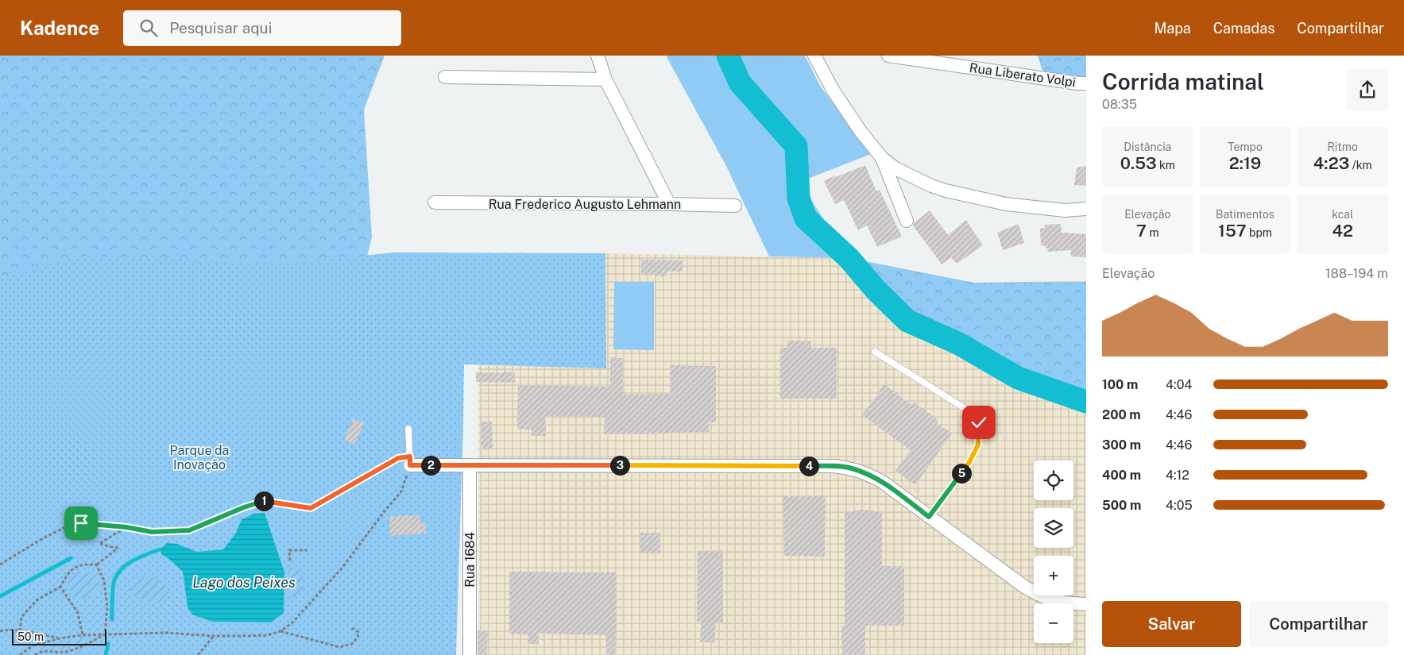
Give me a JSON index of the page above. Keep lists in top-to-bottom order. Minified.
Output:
{"streets":{"street":["Rua Liberato Volpi","Rua Frederico Augusto Lehmann","Rua 1684"]},"water":["Lago dos Peixes"],"parks":["Parque da Inovação"],"scale_bar":"50 m","page":{"header":"Kadence","search":"Pesquisar aqui","nav":["Mapa","Camadas","Compartilhar"],"heading":["Corrida matinal","08:35"],"stats":[["Distância","0.53 km"],["Tempo","2:19"],["Ritmo","4:23 /km"],["Elevação","7 m"],["Batimentos","157 bpm"],["kcal","42"]],"chart":["Elevação","188–194 m"],"list":[{"name":"100 m","note":"4:04"},{"name":"200 m","note":"4:46"},{"name":"300 m","note":"4:46"},{"name":"400 m","note":"4:12"},{"name":"500 m","note":"4:05"}],"pins":["2","3","4","5","1"],"map_buttons":["+","−"],"buttons":["Salvar","Compartilhar"],"scale":"50 m"}}
